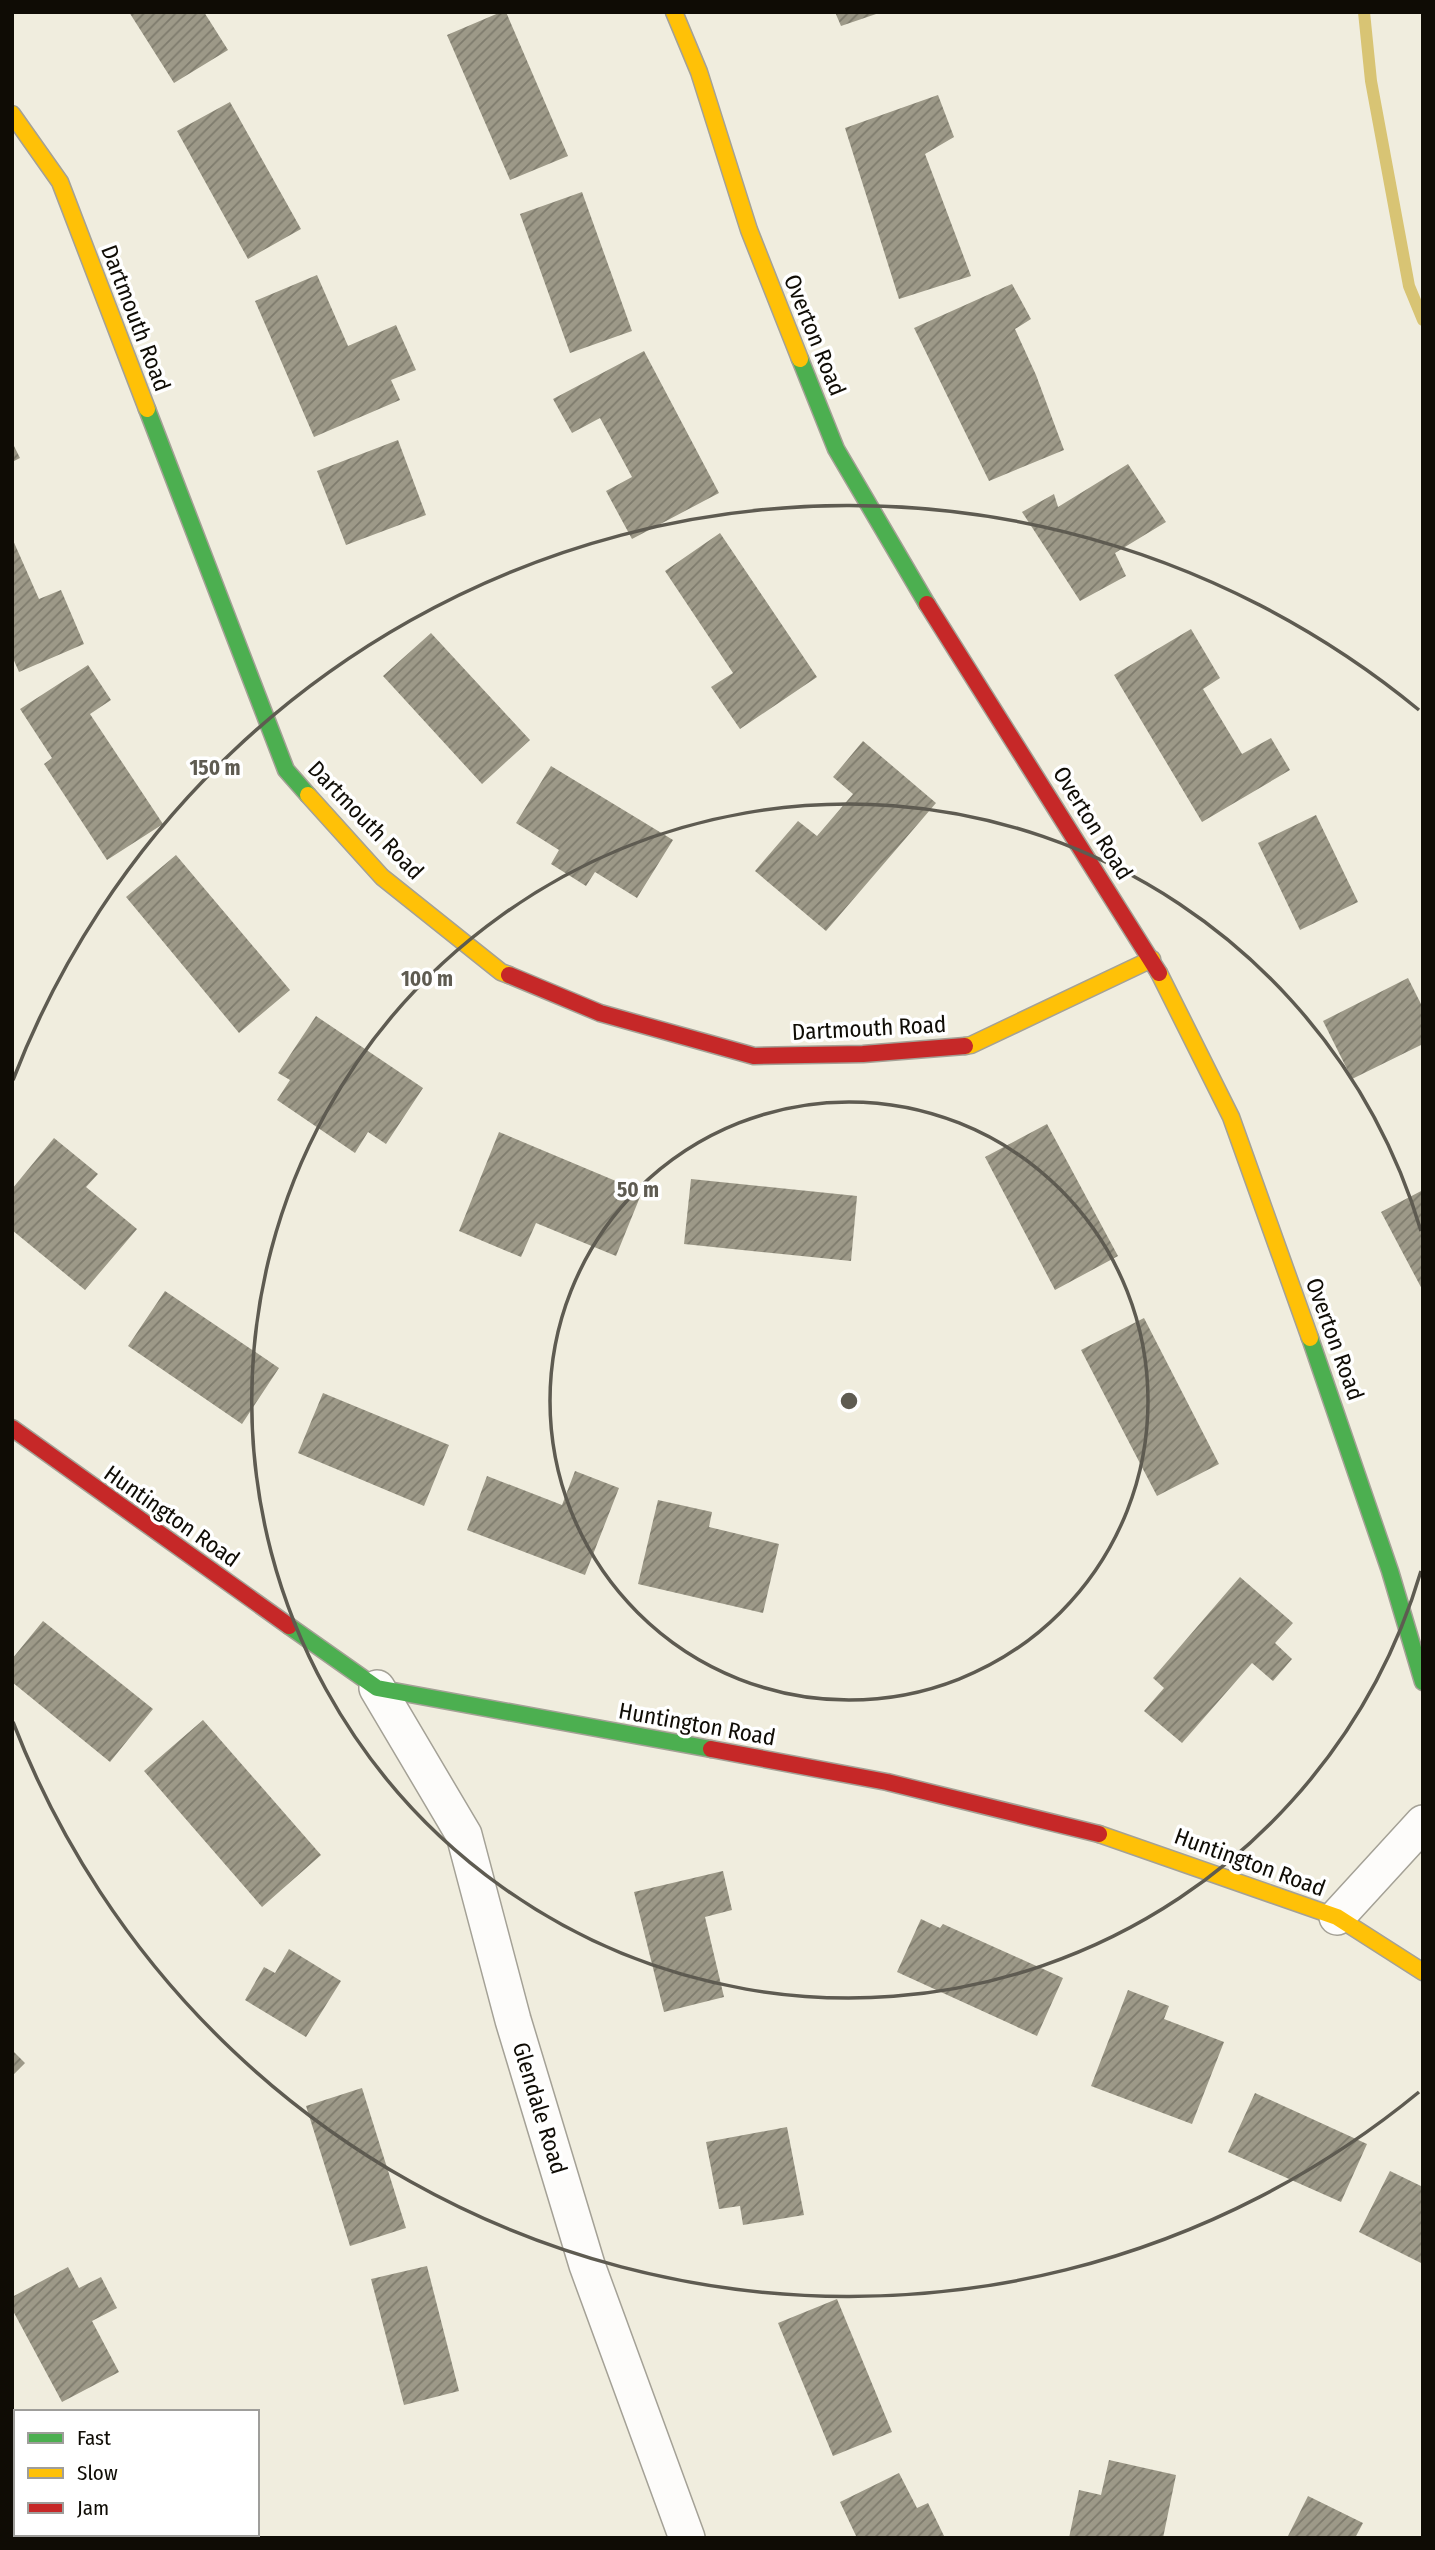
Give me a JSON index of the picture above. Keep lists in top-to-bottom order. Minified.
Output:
{"streets":{"street":["Dartmouth Road","Overton Road","Huntington Road","Glendale Road"]},"crossings":[["Dartmouth Road","Overton Road"],["Huntington Road","Glendale Road"]],"legend":["Fast","Slow","Jam"],"rings":["150 m","100 m","50 m"]}
